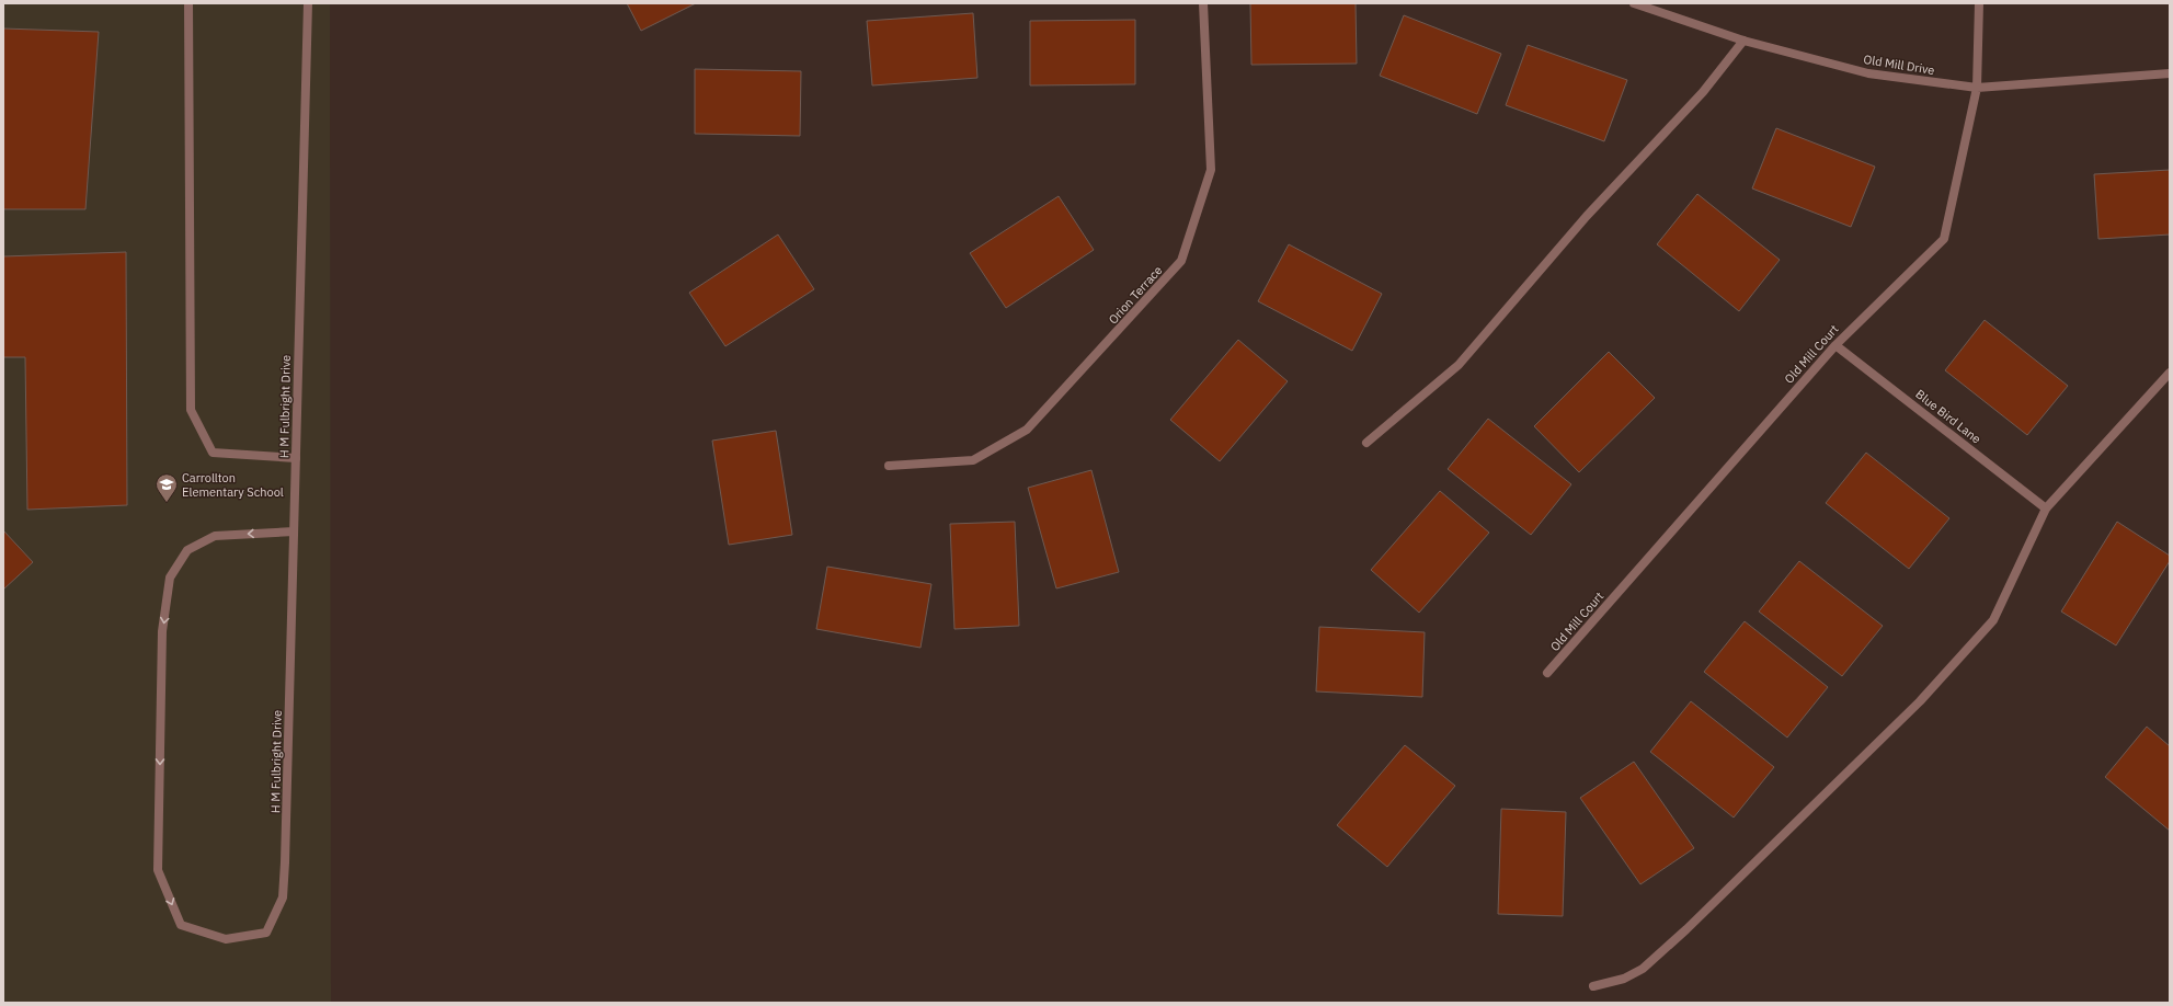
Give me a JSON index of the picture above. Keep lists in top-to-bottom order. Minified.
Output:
{"streets":{"street":["Old Mill Drive","Orion Terrace","Old Mill Court","H M Fulbright Drive","Blue Bird Lane"]},"crossings":[["Old Mill Drive","Old Mill Court"],["Old Mill Court","Blue Bird Lane"]],"places":{"school or university":["Carrollton Elementary School"]}}
